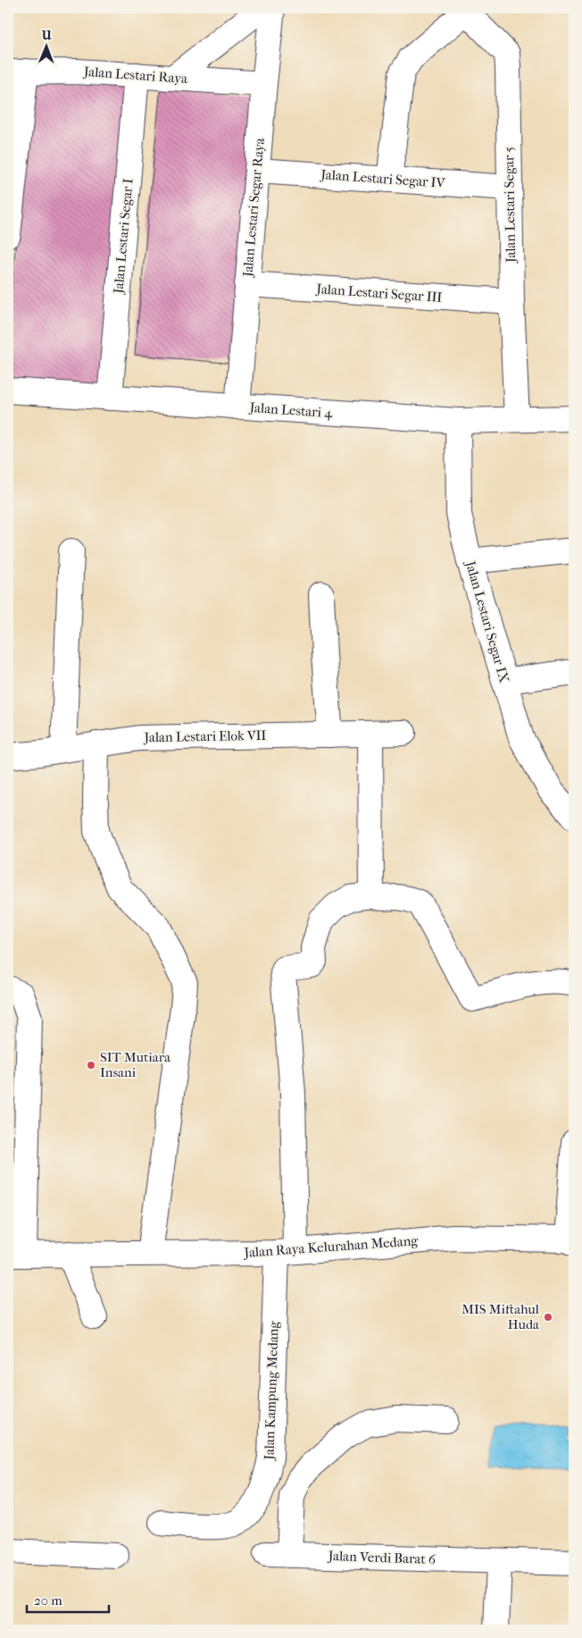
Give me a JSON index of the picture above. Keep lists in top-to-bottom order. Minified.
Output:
{"streets":{"street":["Jalan Lestari Raya","Jalan Lestari Segar IV","Jalan Lestari Segar 5","Jalan Lestari Segar Raya","Jalan Lestari Segar I","Jalan Lestari Segar III","Jalan Lestari 4","Jalan Lestari Segar IX","Jalan Lestari Elok VII","Jalan Raya Kelurahan Medang","Jalan Kampung Medang","Jalan Verdi Barat 6"]},"crossings":[["Jalan Lestari Raya","Jalan Lestari Segar Raya"],["Jalan Lestari Raya","Jalan Lestari Segar I"],["Jalan Lestari Segar IV","Jalan Lestari Segar 5"],["Jalan Lestari Segar IV","Jalan Lestari Segar Raya"],["Jalan Lestari Segar 5","Jalan Lestari Segar III"],["Jalan Lestari Segar 5","Jalan Lestari 4"],["Jalan Lestari Segar Raya","Jalan Lestari Segar III"],["Jalan Lestari Segar Raya","Jalan Lestari 4"],["Jalan Lestari Segar I","Jalan Lestari 4"],["Jalan Lestari 4","Jalan Lestari Segar IX"],["Jalan Raya Kelurahan Medang","Jalan Kampung Medang"]],"places":["SIT Mutiara Insani","MIS Miftahul Huda"],"scale_bar":"20 m","north":"top"}
